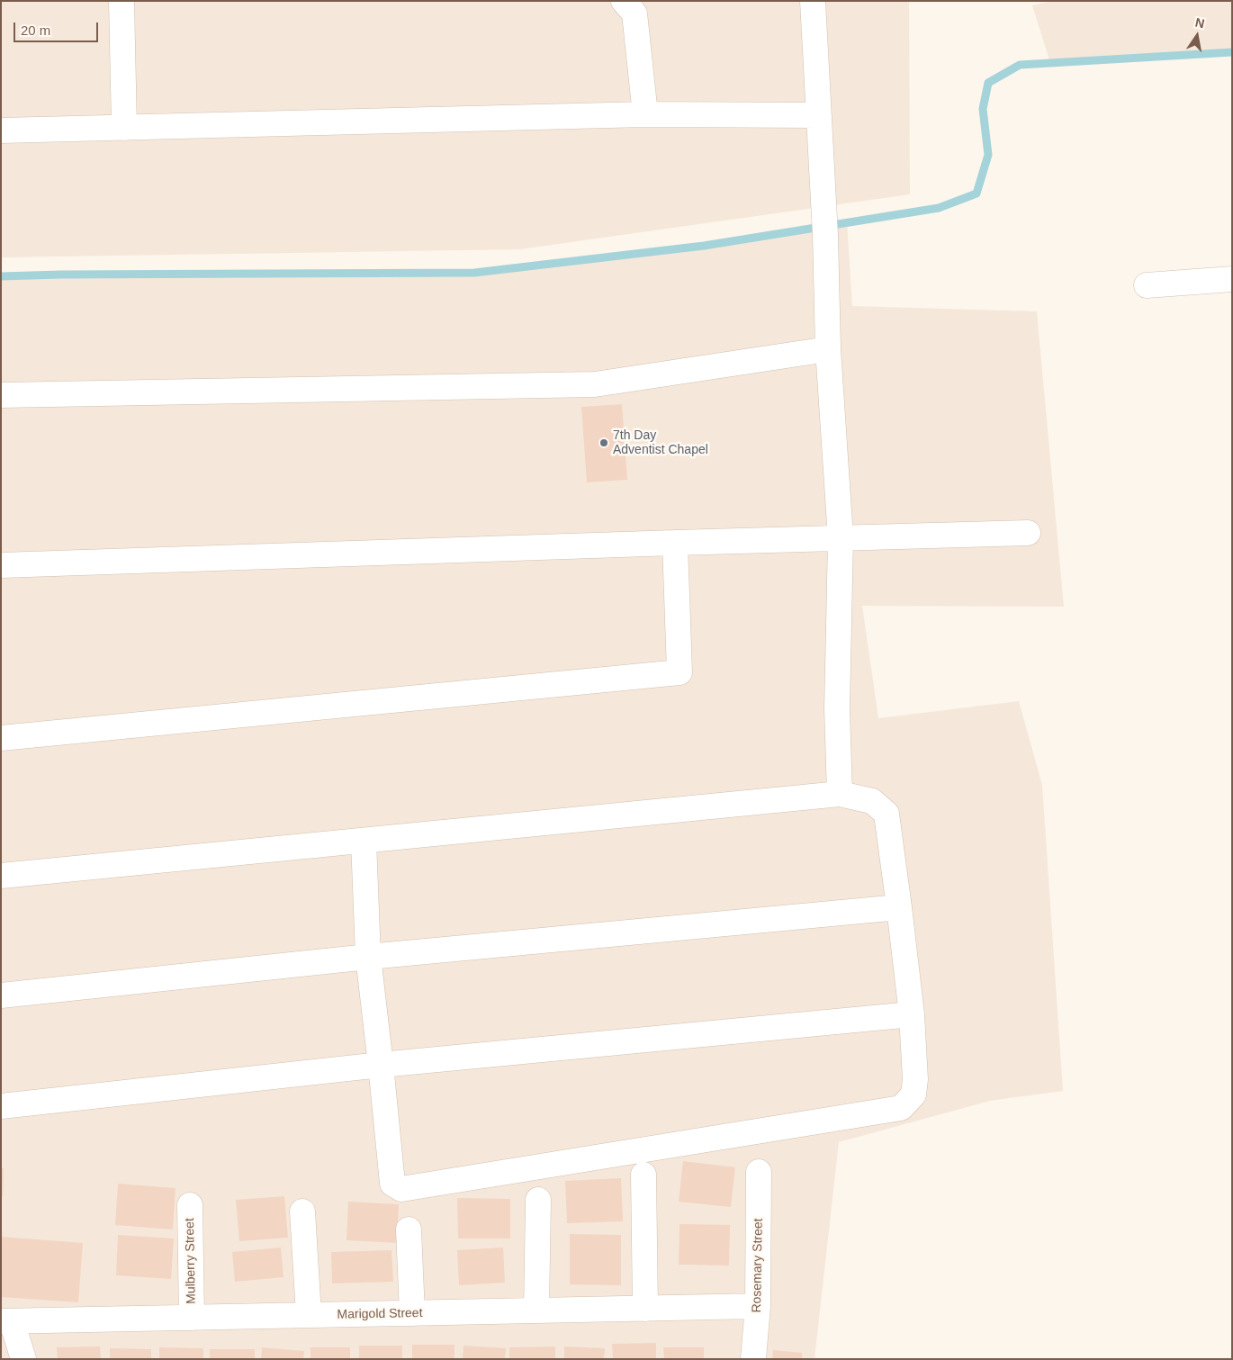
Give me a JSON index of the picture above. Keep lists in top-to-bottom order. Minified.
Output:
{"streets":{"street":["Mulberry Street","Rosemary Street","Marigold Street"]},"crossings":[["Mulberry Street","Marigold Street"],["Rosemary Street","Marigold Street"]],"places":["7th Day Adventist Chapel"],"scale_bar":"20 m","north":"top"}
